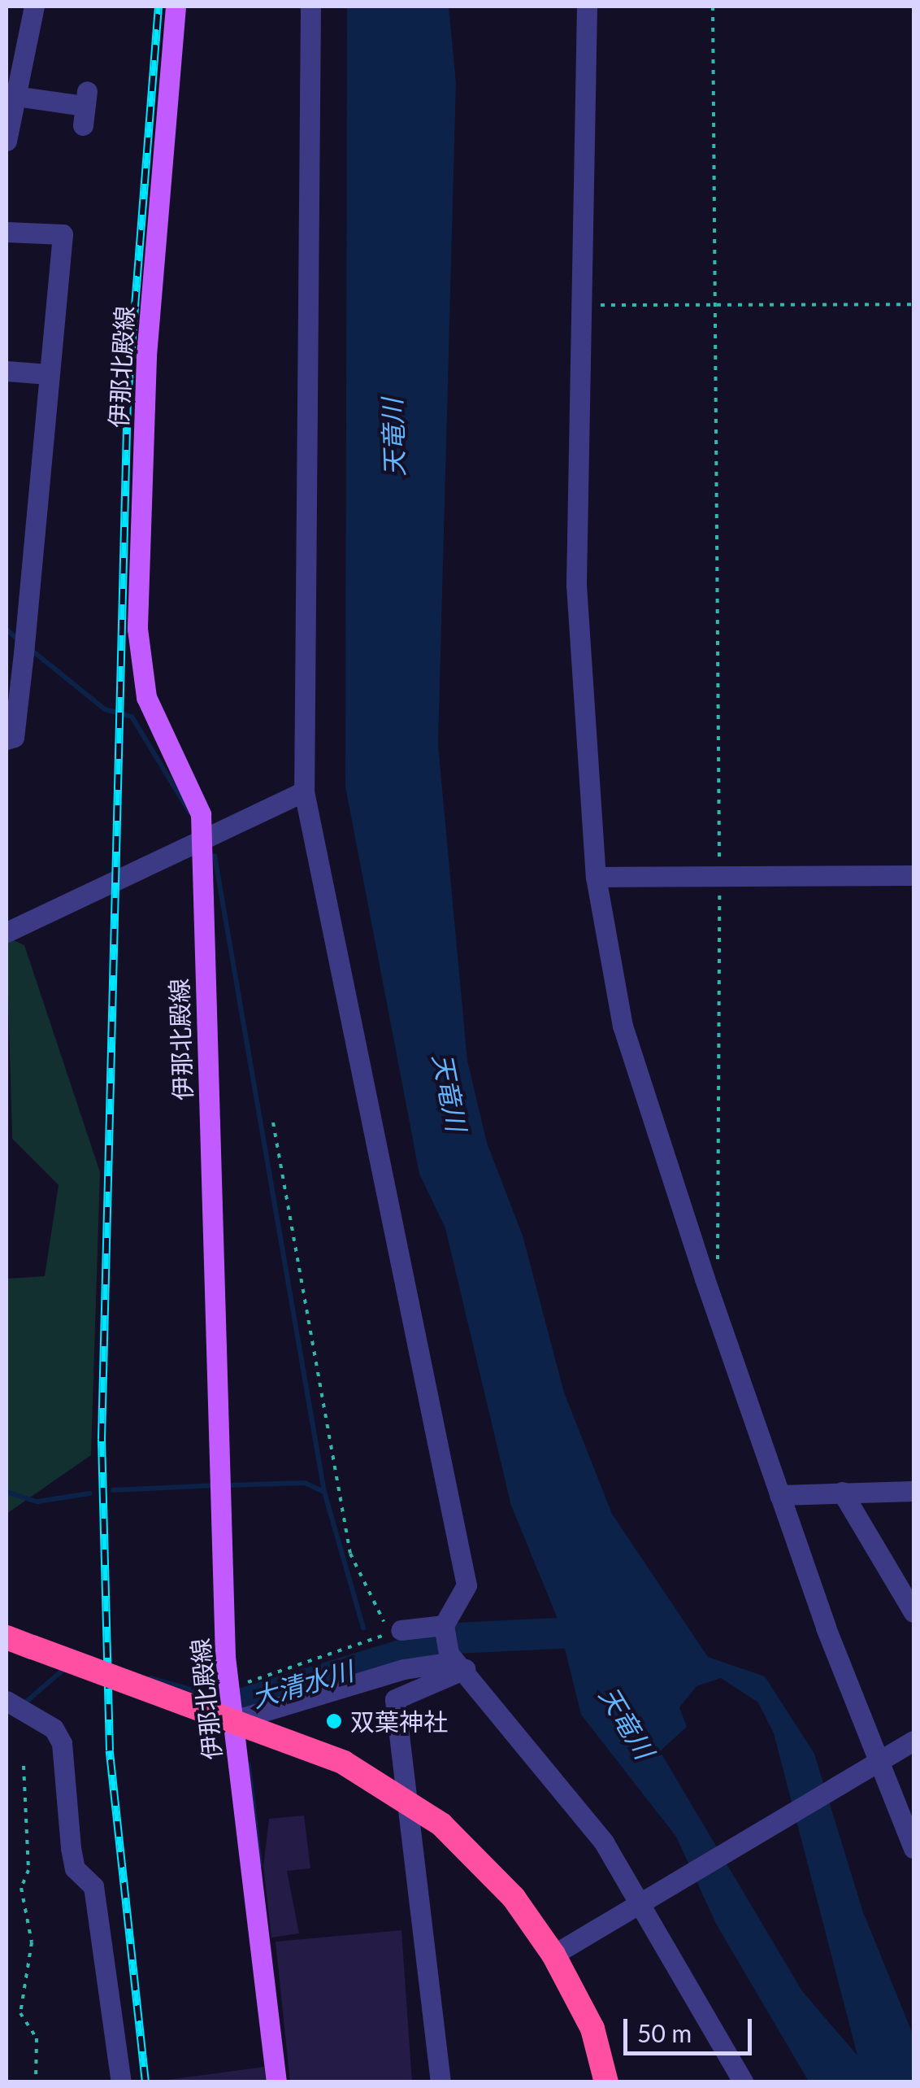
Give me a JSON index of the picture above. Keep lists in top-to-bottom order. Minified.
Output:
{"streets":{"main road":["伊那北殿線"]},"water":["天竜川","大清水川"],"places":["双葉神社"],"scale_bar":"50 m"}
